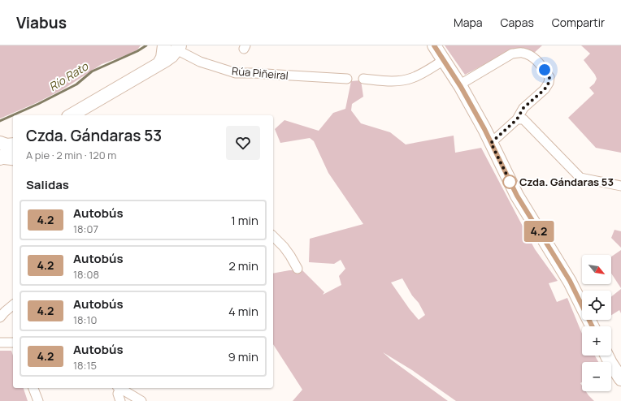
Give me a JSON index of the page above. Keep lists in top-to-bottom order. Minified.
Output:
{"streets":{"street":["Rúa Piñeiral"]},"water":["Río Rato"],"places":["Czda. Gándaras 53"],"lines":["bus line 4.2"],"north":"bottom right","page":{"header":"Viabus","nav":["Mapa","Capas","Compartir"],"on_map":"4.2","heading":[["Czda. Gándaras 53","A pie · 2 min · 120 m"],"Salidas"],"list":[{"mark":"4.2","name":"Autobús","note":"18:07","value":"1 min"},{"mark":"4.2","name":"Autobús","note":"18:08","value":"2 min"},{"mark":"4.2","name":"Autobús","note":"18:10","value":"4 min"},{"mark":"4.2","name":"Autobús","note":"18:15","value":"9 min"}],"map_buttons":["+","−"]}}
